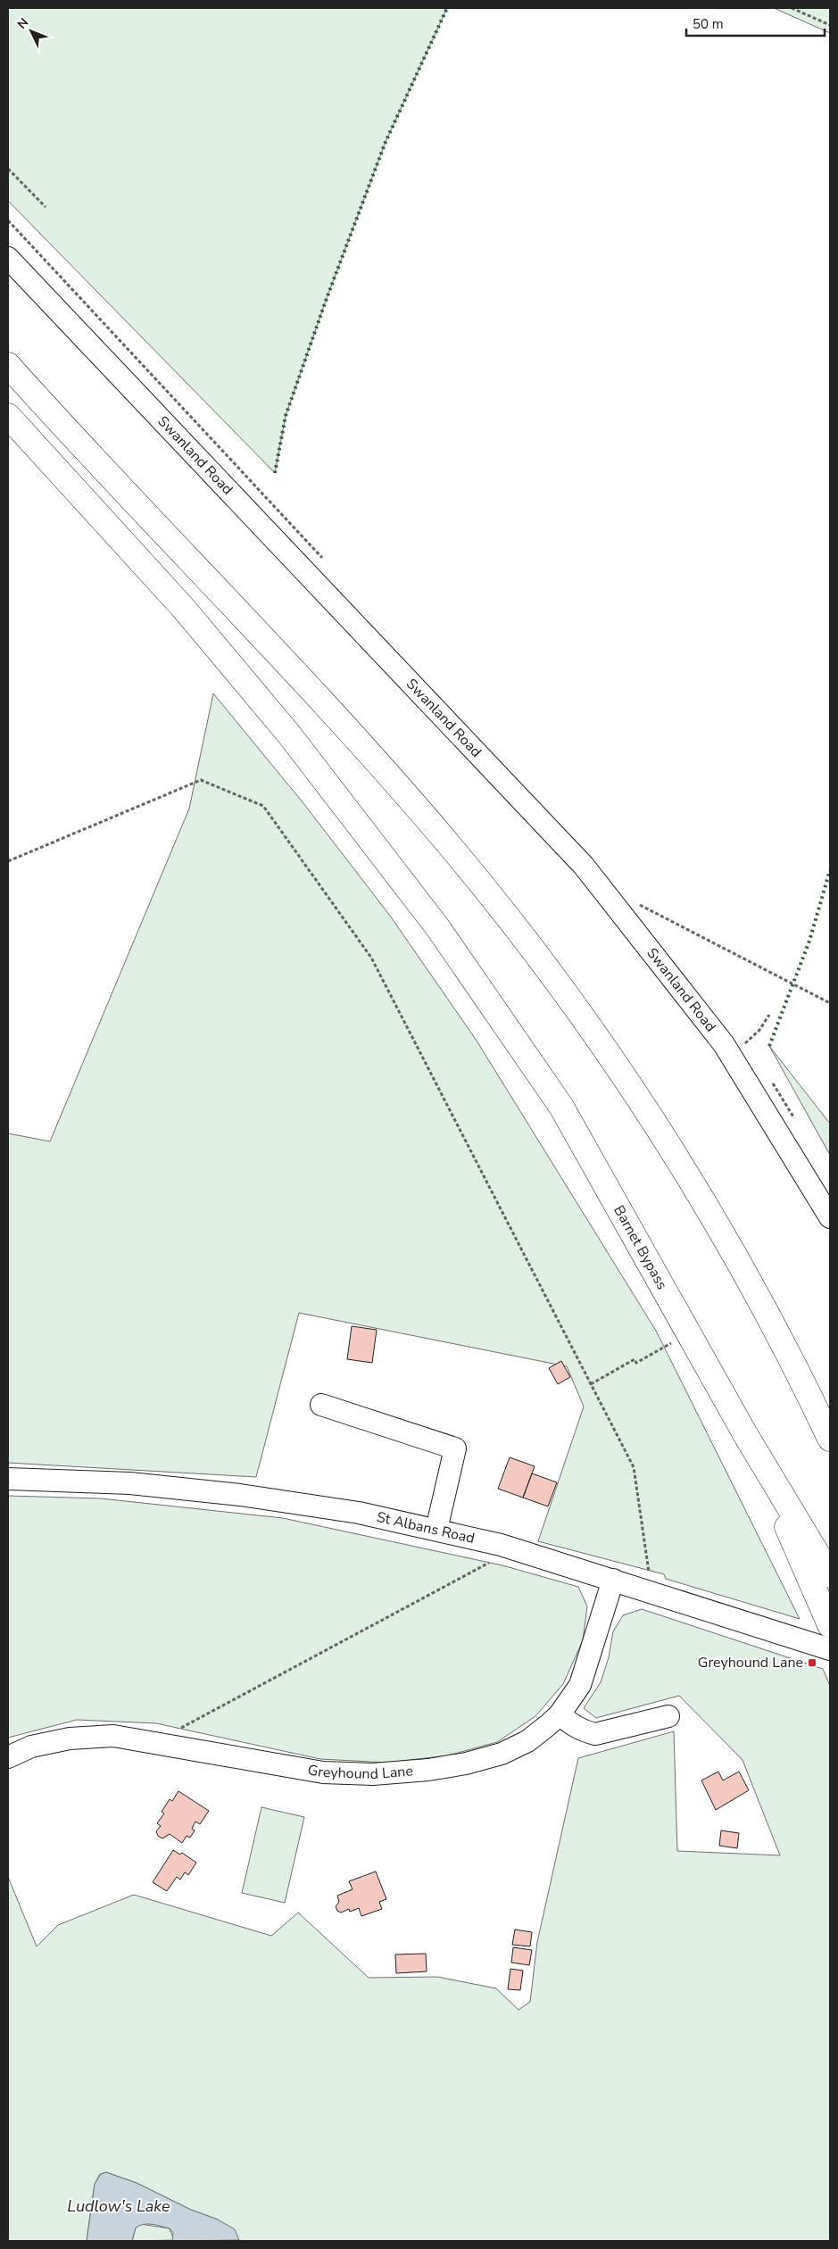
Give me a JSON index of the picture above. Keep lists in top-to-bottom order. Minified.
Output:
{"streets":{"highway":["Barnet Bypass"],"street":["Swanland Road","St Albans Road","Greyhound Lane"]},"crossings":[["St Albans Road","Greyhound Lane"]],"water":["Ludlow's Lake"],"places":{"transit":["Greyhound Lane"]},"scale_bar":"50 m","north":"top left"}
